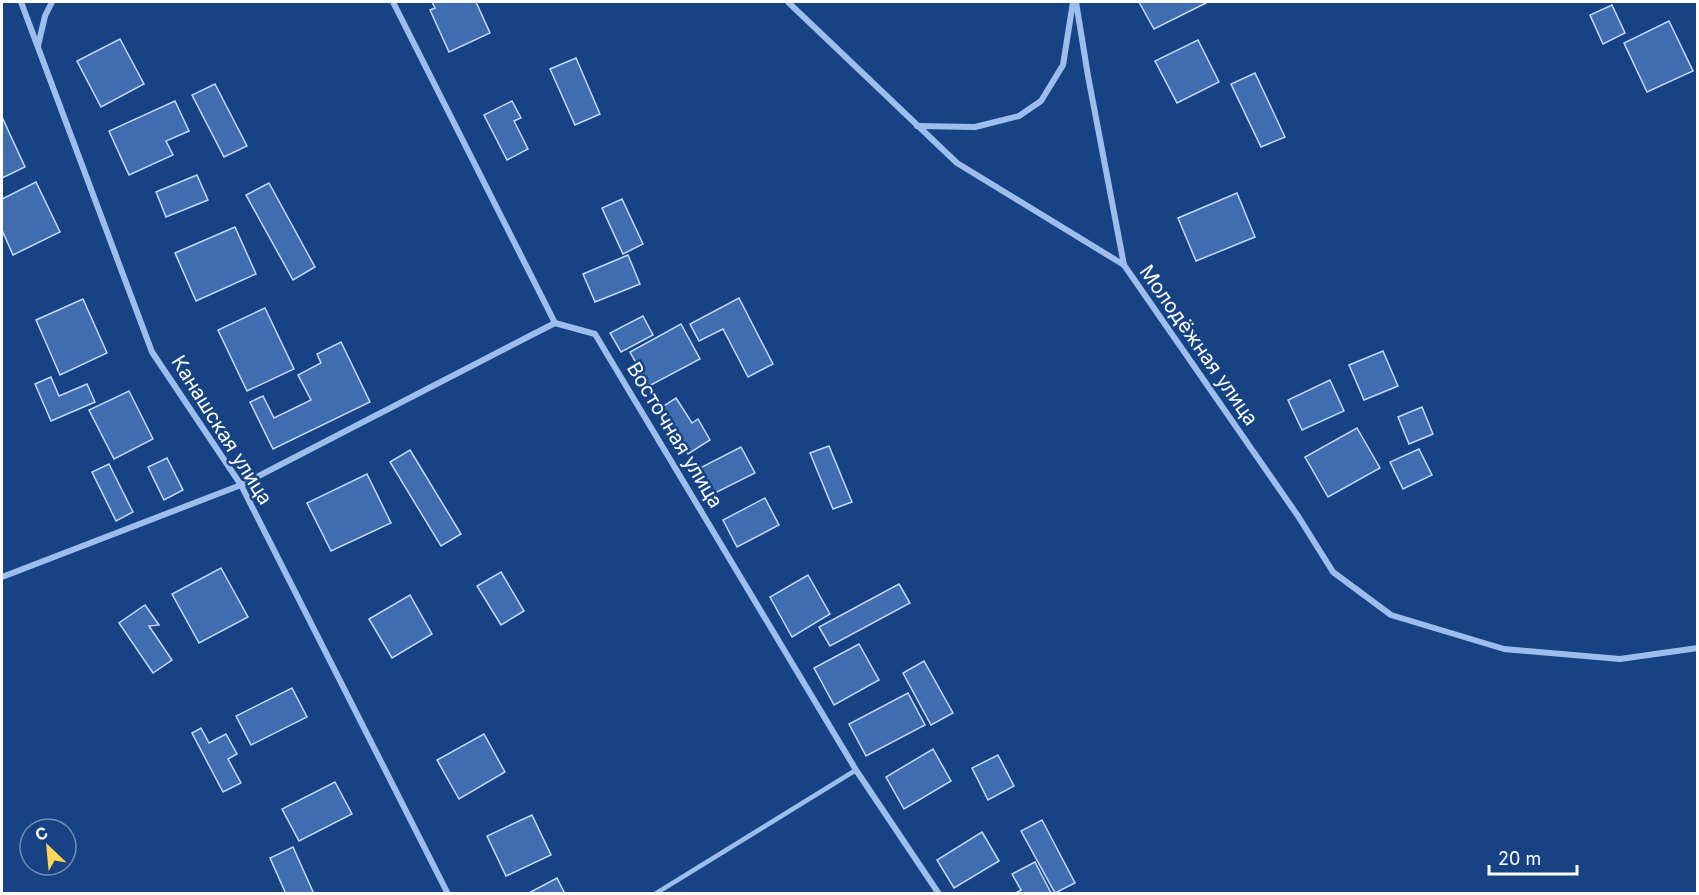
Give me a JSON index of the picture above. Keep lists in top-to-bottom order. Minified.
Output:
{"streets":{"street":["Молодёжная улица","Канашская улица","Восточная улица"]},"scale_bar":"20 m","north":"top left"}
